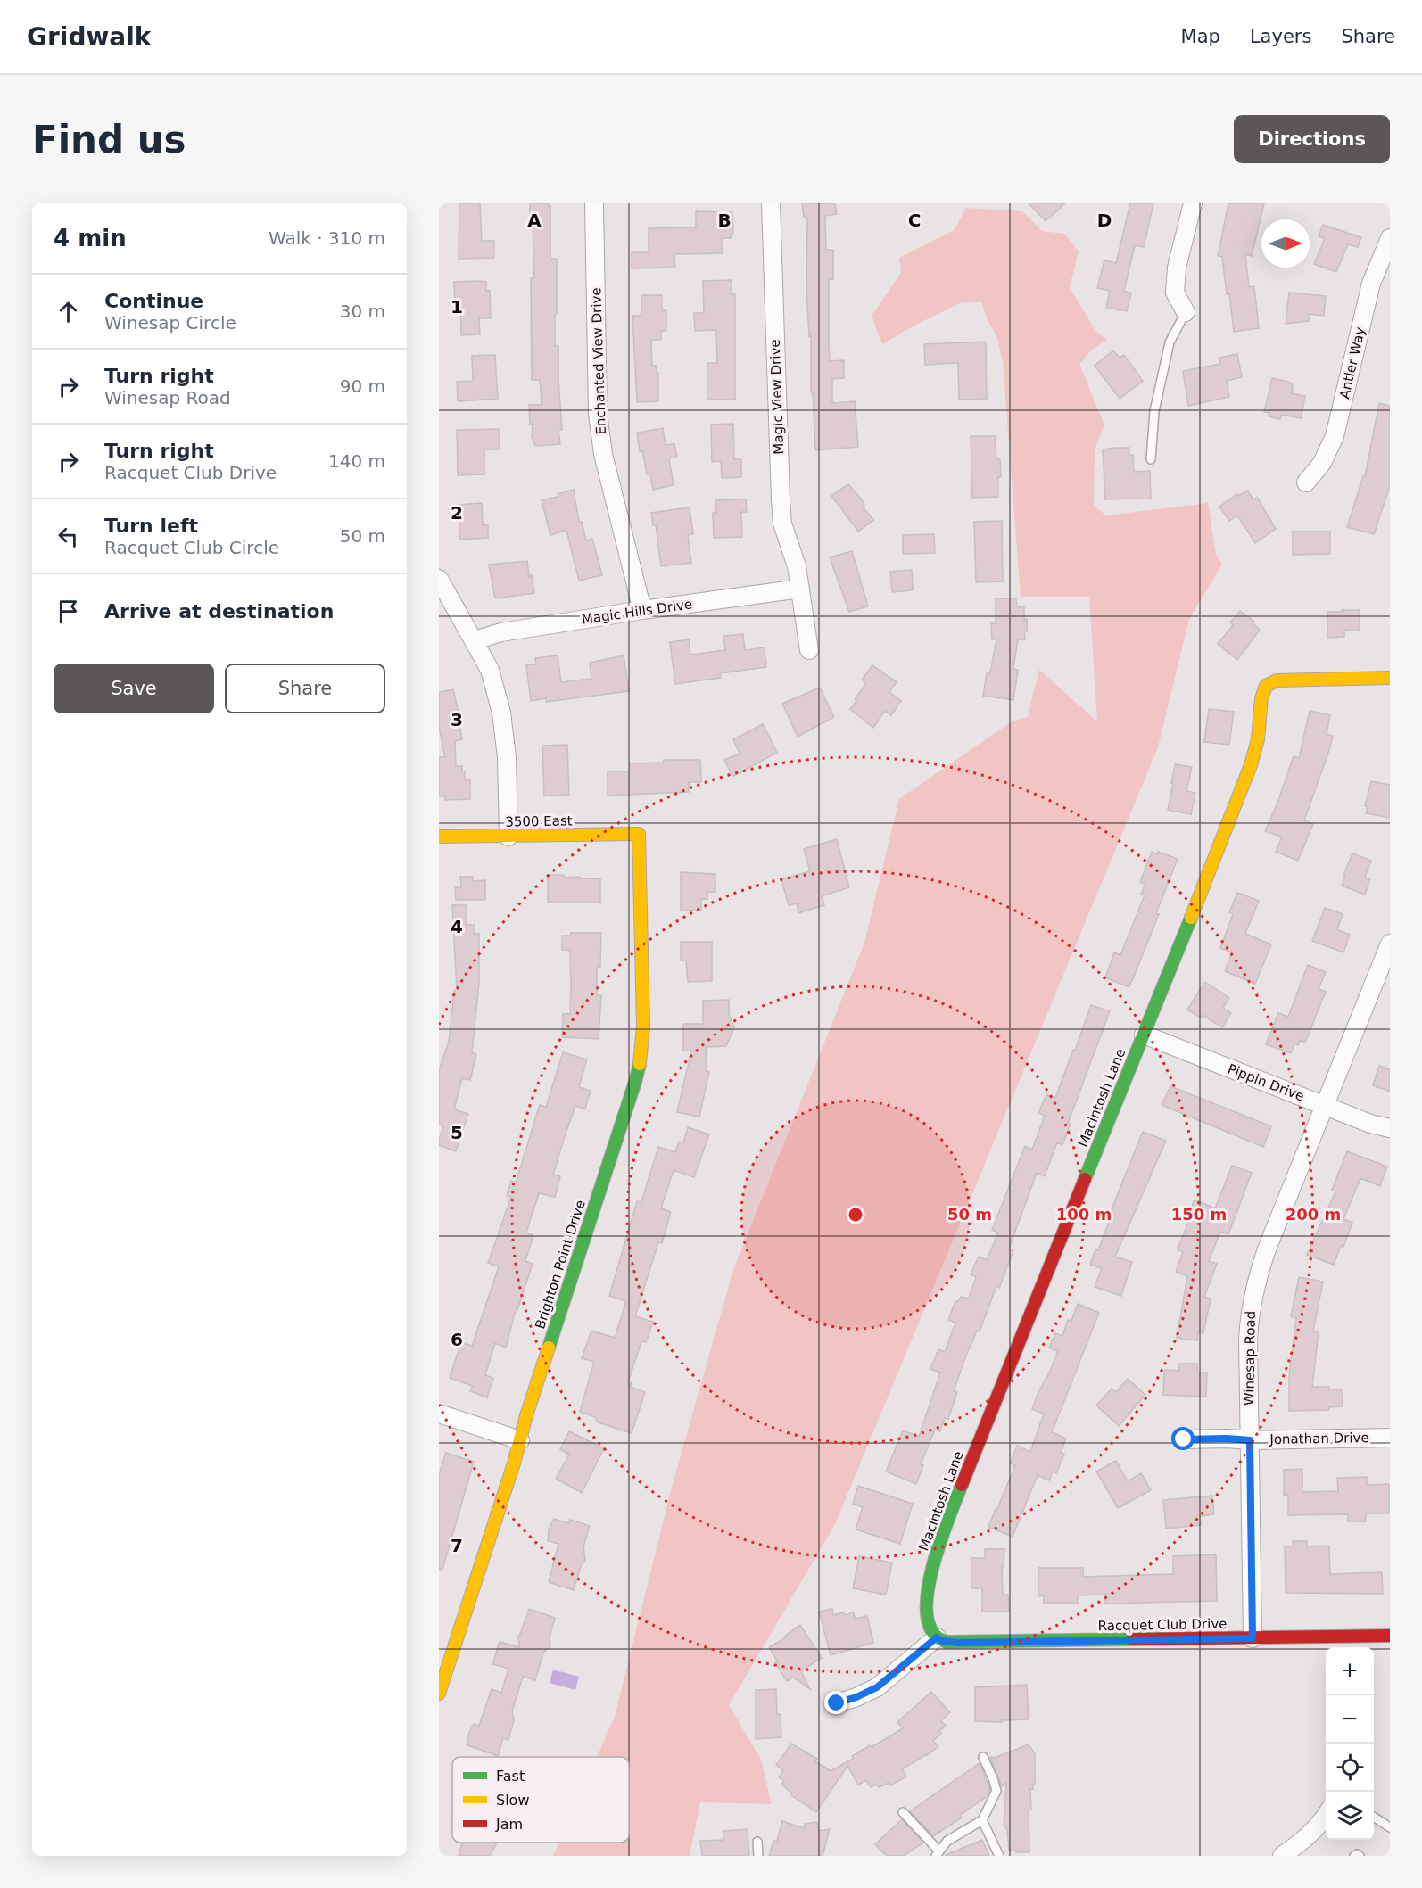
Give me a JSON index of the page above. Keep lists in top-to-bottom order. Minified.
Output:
{"streets":{"street":["Enchanted View Drive","Antler Way","Magic View Drive","Magic Hills Drive","3500 East","Pippin Drive","Macintosh Lane","Brighton Point Drive","Winesap Road","Jonathan Drive","Racquet Club Drive"]},"crossings":[["Enchanted View Drive","Magic Hills Drive"],["Magic View Drive","Magic Hills Drive"],["3500 East","Brighton Point Drive"],["Pippin Drive","Macintosh Lane"],["Pippin Drive","Winesap Road"],["Macintosh Lane","Racquet Club Drive"],["Winesap Road","Jonathan Drive"],["Winesap Road","Racquet Club Drive"]],"legend":["Fast","Slow","Jam"],"north":"right","page":{"header":"Gridwalk","nav":["Map","Layers","Share"],"buttons":["Directions",["Save","Share"]],"title":"Find us","heading":["4 min","Walk · 310 m"],"list":[["Continue","Winesap Circle","30 m"],["Turn right","Winesap Road","90 m"],["Turn right","Racquet Club Drive","140 m"],["Turn left","Racquet Club Circle","50 m"],"Arrive at destination"],"map_buttons":["+","−"]},"grid":{"columns":["A","B","C","D"],"rows":["1","2","3","4","5","6","7"]},"rings":["50 m","100 m","150 m","200 m"]}
